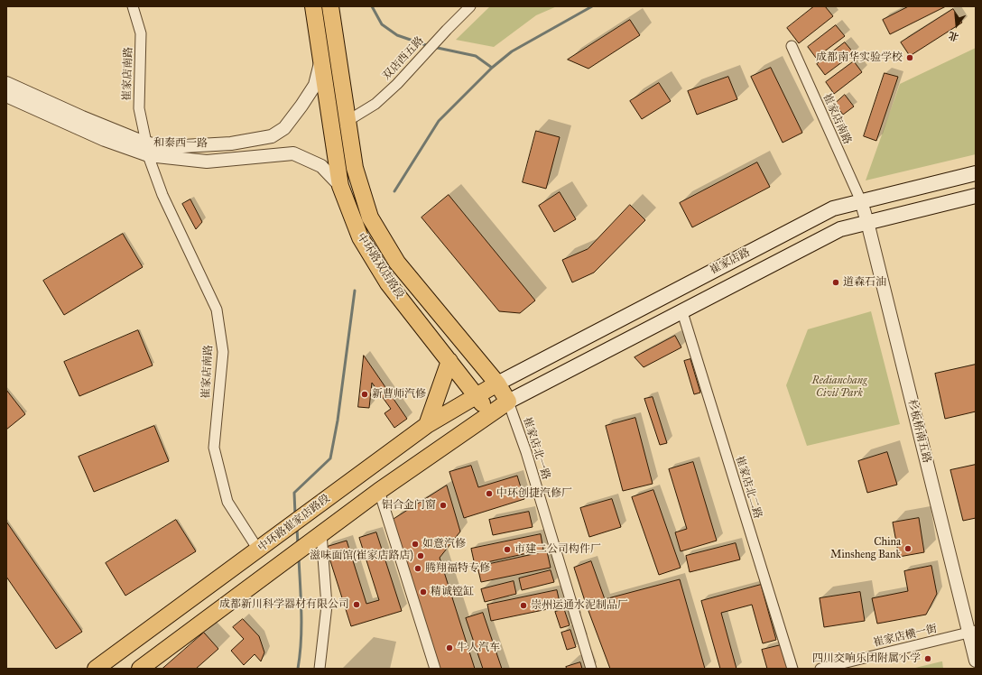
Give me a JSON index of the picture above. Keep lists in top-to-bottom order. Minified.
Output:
{"streets":{"main road":["崔家店路","中环路双店路段","中环路崔家店路段"],"street":["双店西五路","崔家店南路","和泰西一路","杉板桥南五路","崔家店北一路","崔家店北二路","崔家店横一街"]},"crossings":[["双店西五路","中环路双店路段"],["崔家店南路","和泰西一路"],["崔家店南路","崔家店路"],["崔家店南路","杉板桥南五路"],["崔家店南路","中环路崔家店路段"],["和泰西一路","中环路双店路段"],["崔家店路","中环路双店路段"],["崔家店路","杉板桥南五路"],["崔家店路","崔家店北一路"],["崔家店路","崔家店北二路"],["崔家店路","中环路崔家店路段"],["中环路双店路段","崔家店北一路"],["中环路双店路段","中环路崔家店路段"],["杉板桥南五路","崔家店横一街"]],"parks":["Redianchang Civil Park"],"places":["成都南华实验学校","道森石油","新曹师汽修","中环创捷汽修厂","铝合金门窗","如意汽修","China Minsheng Bank","市建二公司构件厂","滋味面馆(崔家店路店)","腾翔福特专修","精诚镗缸","成都新川科学器材有限公司","崇州运通水泥制品厂","牛人汽车","四川交响乐团附属小学"],"north":"bottom"}
